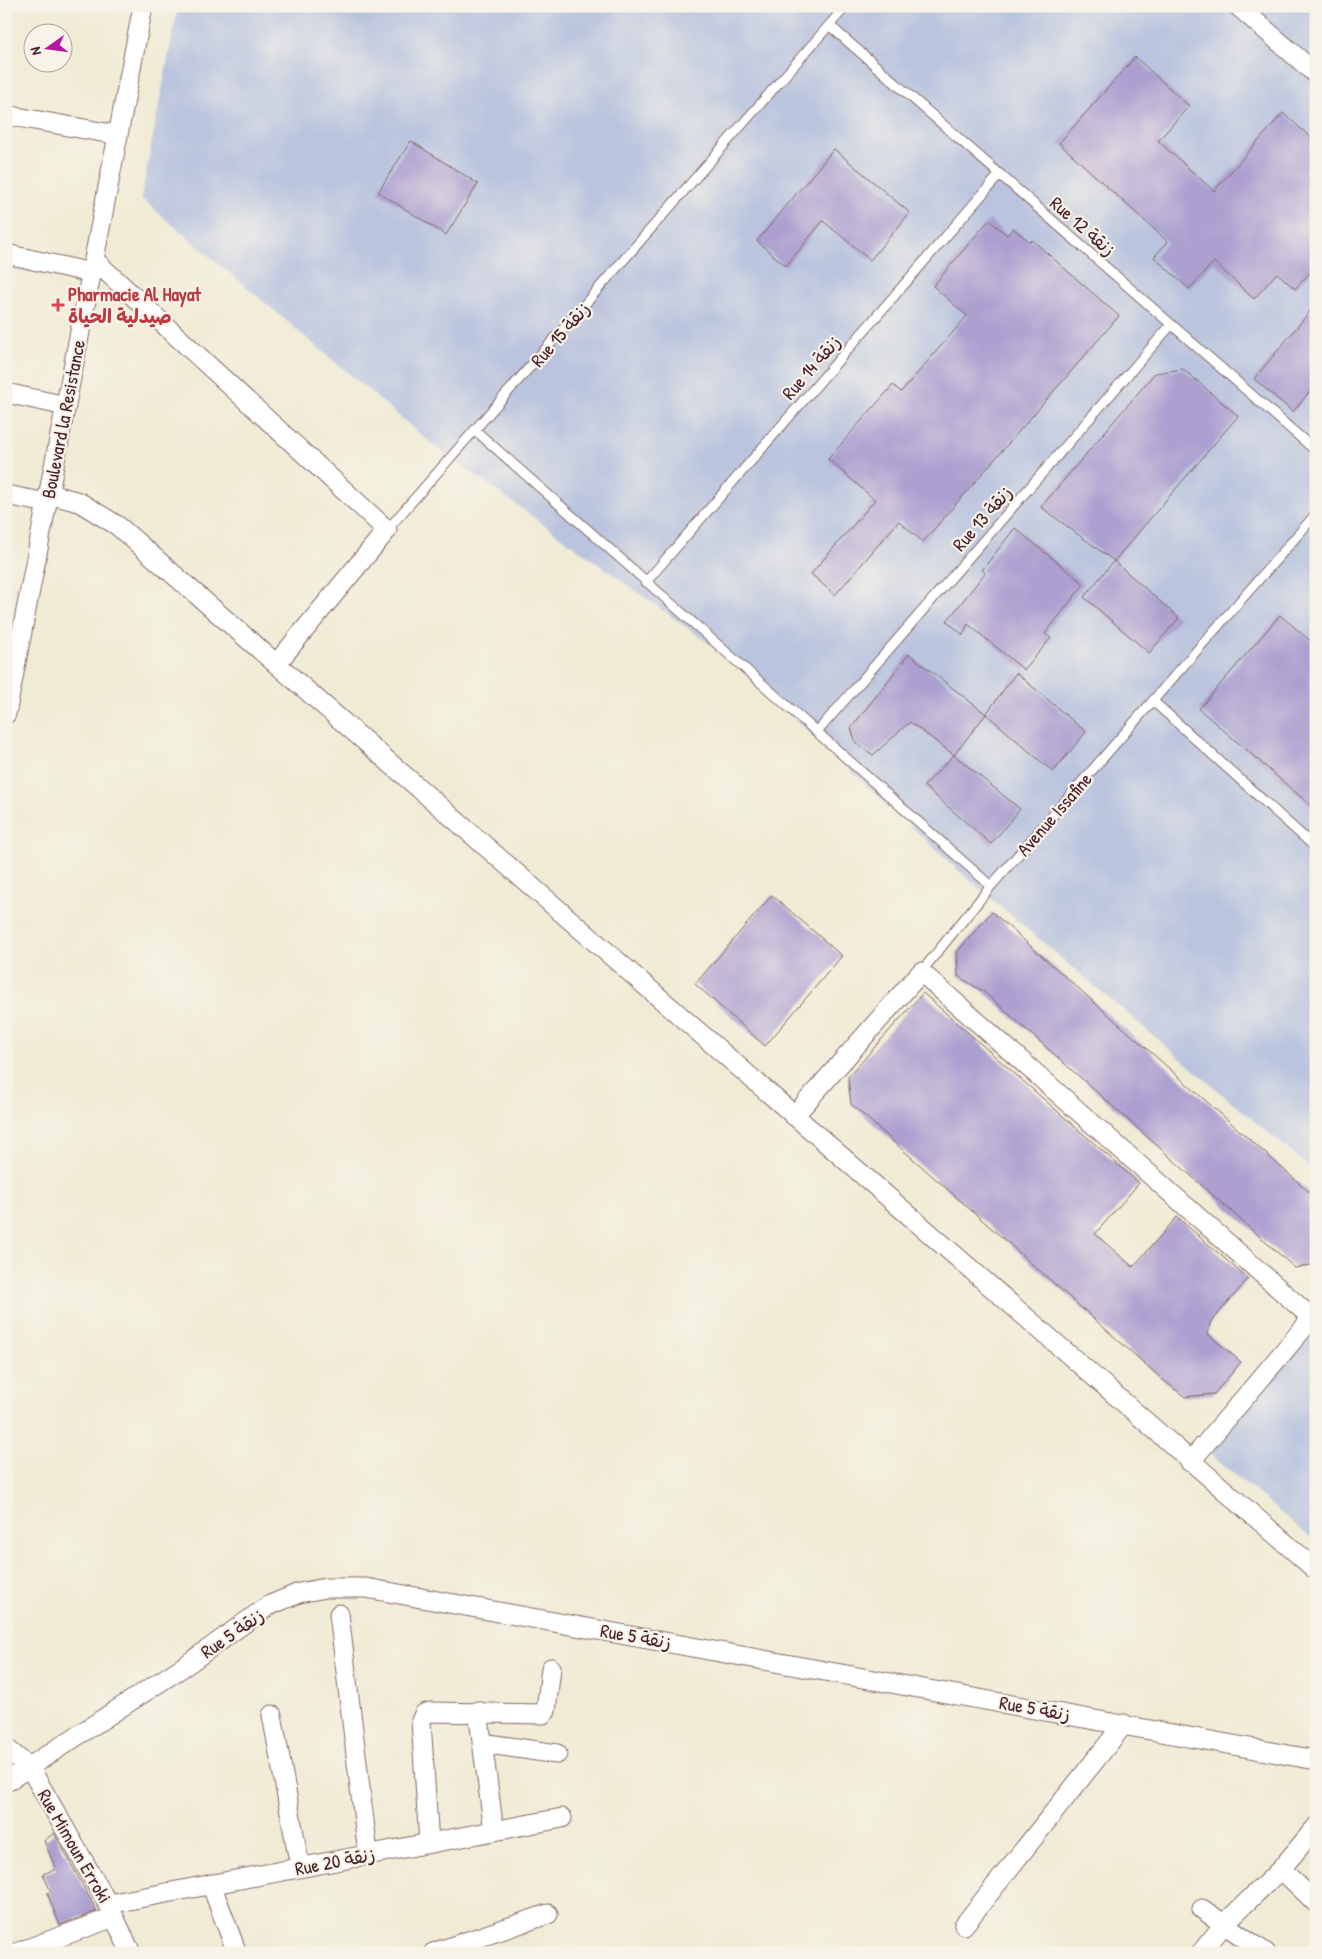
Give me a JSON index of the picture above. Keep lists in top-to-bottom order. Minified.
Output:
{"streets":{"street":["Rue 15 زنقة","Boulevard la Resistance","Avenue Issafine","Rue 5 زنقة","Rue Mimoun Erroki","Rue 20 زنقة"],"lane":["Rue 12 زنقة","Rue 14 زنقة","Rue 13 زنقة"]},"crossings":[["Rue 12 زنقة","Rue 15 زنقة"],["Rue 12 زنقة","Rue 14 زنقة"],["Rue 12 زنقة","Rue 13 زنقة"],["Rue 5 زنقة","Rue Mimoun Erroki"],["Rue Mimoun Erroki","Rue 20 زنقة"]],"places":{"health":["Pharmacie Al Hayat صيدلية الحياة"]},"north":"left"}
